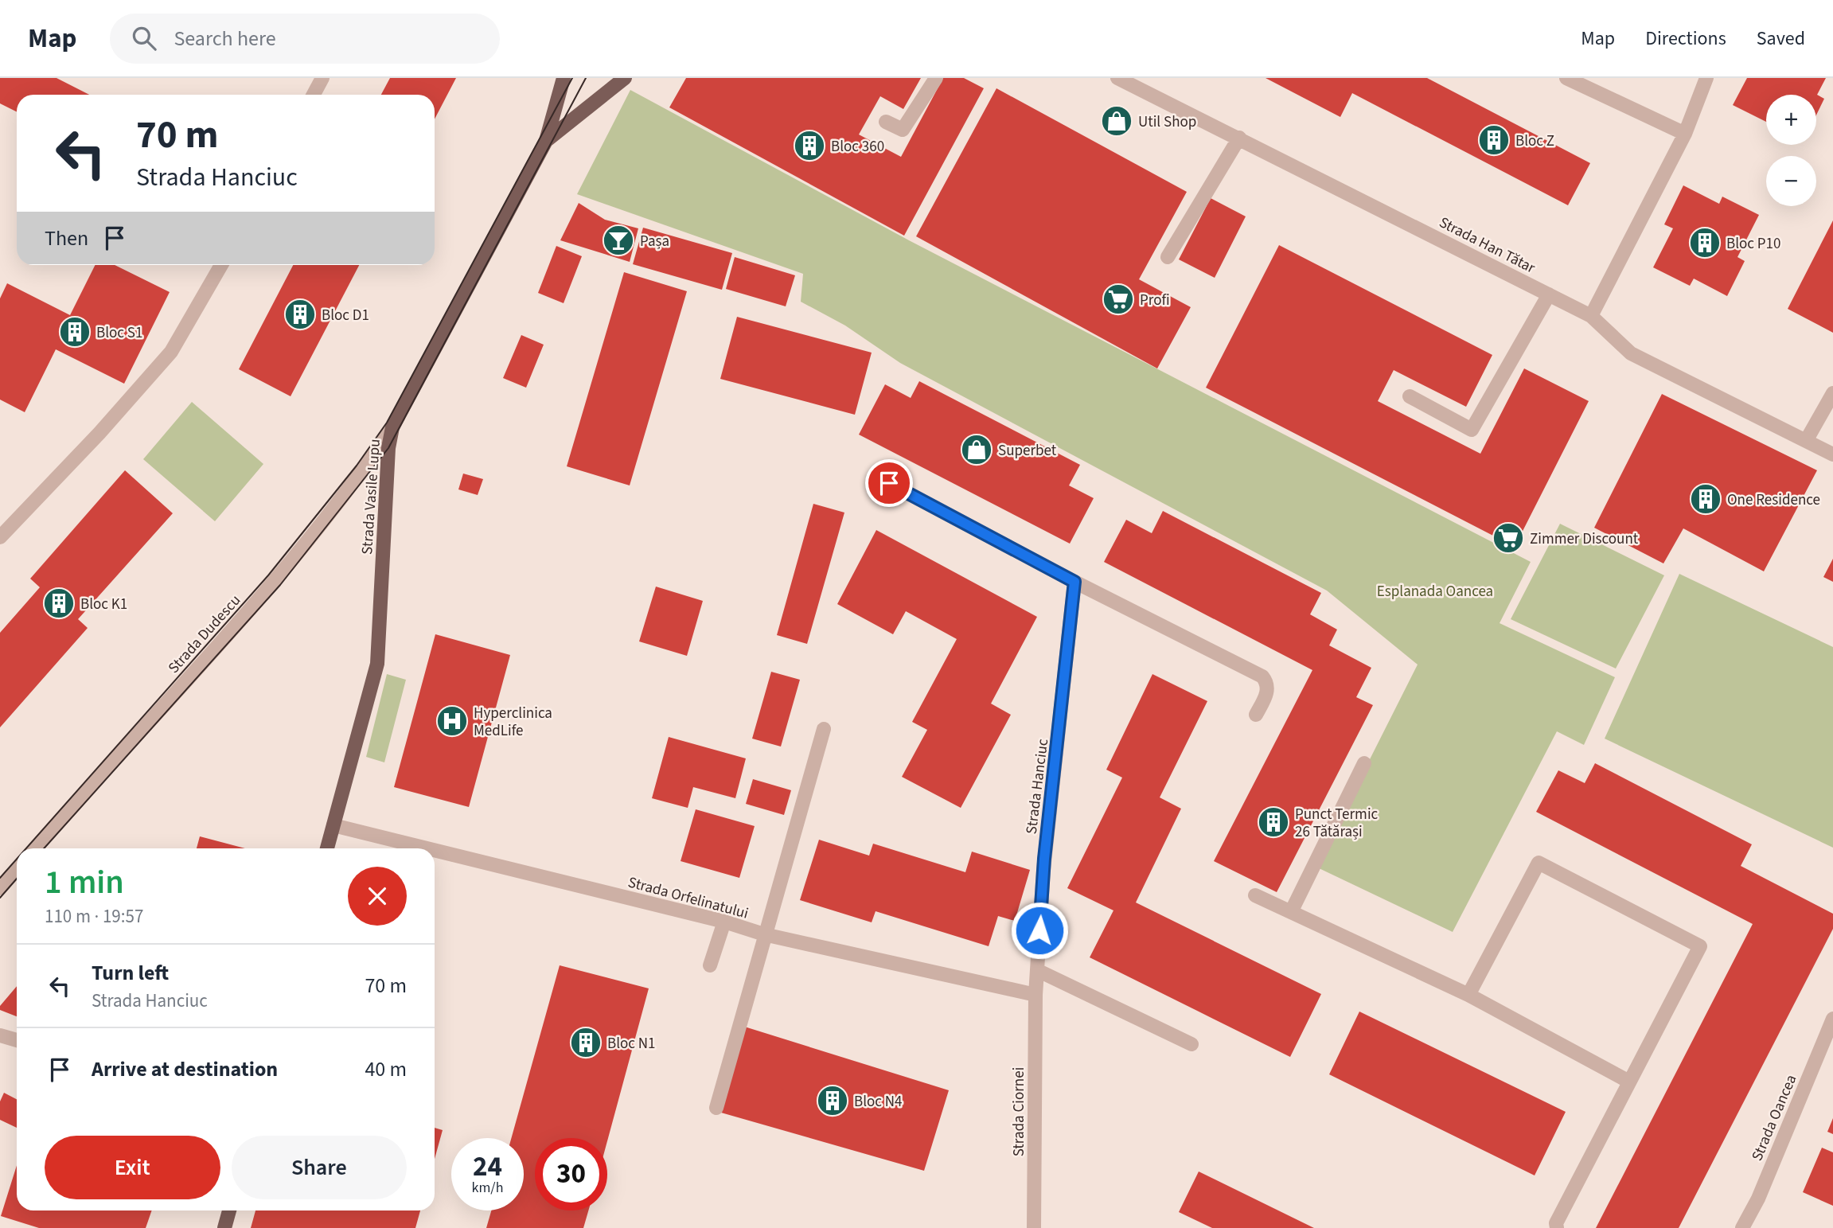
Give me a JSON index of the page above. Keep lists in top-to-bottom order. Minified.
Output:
{"streets":{"main road":["Strada Vasile Lupu"],"street":["Strada Han Tătar","Strada Dudescu","Strada Hanciuc","Strada Orfelinatului","Strada Ciornei","Strada Oancea"]},"crossings":[["Strada Vasile Lupu","Strada Dudescu"],["Strada Vasile Lupu","Strada Orfelinatului"],["Strada Hanciuc","Strada Orfelinatului"],["Strada Hanciuc","Strada Ciornei"],["Strada Orfelinatului","Strada Ciornei"]],"parks":["Esplanada Oancea"],"places":{"shop":["Util Shop","Superbet"],"building":["Bloc Z","Bloc 360","Bloc P10","Bloc D1","Bloc S1","One Residence","Bloc K1","Punct Termic 26 Tătărași","Bloc N1","Bloc N4"],"bar":["Pașa"],"supermarket":["Profi","Zimmer Discount"],"hospital":["Hyperclinica MedLife"]},"page":{"header":"Map","search":"Search here","nav":["Map","Directions","Saved"],"map_buttons":["+","−"],"turn":["70 m","Strada Hanciuc"],"then":"Then","heading":["1 min","110 m · 19:57"],"list":[{"name":"Turn left","note":"Strada Hanciuc","value":"70 m"},{"name":"Arrive at destination","value":"40 m"}],"buttons":["Exit","Share"],"speed":"24 km/h","limit":"30"}}
